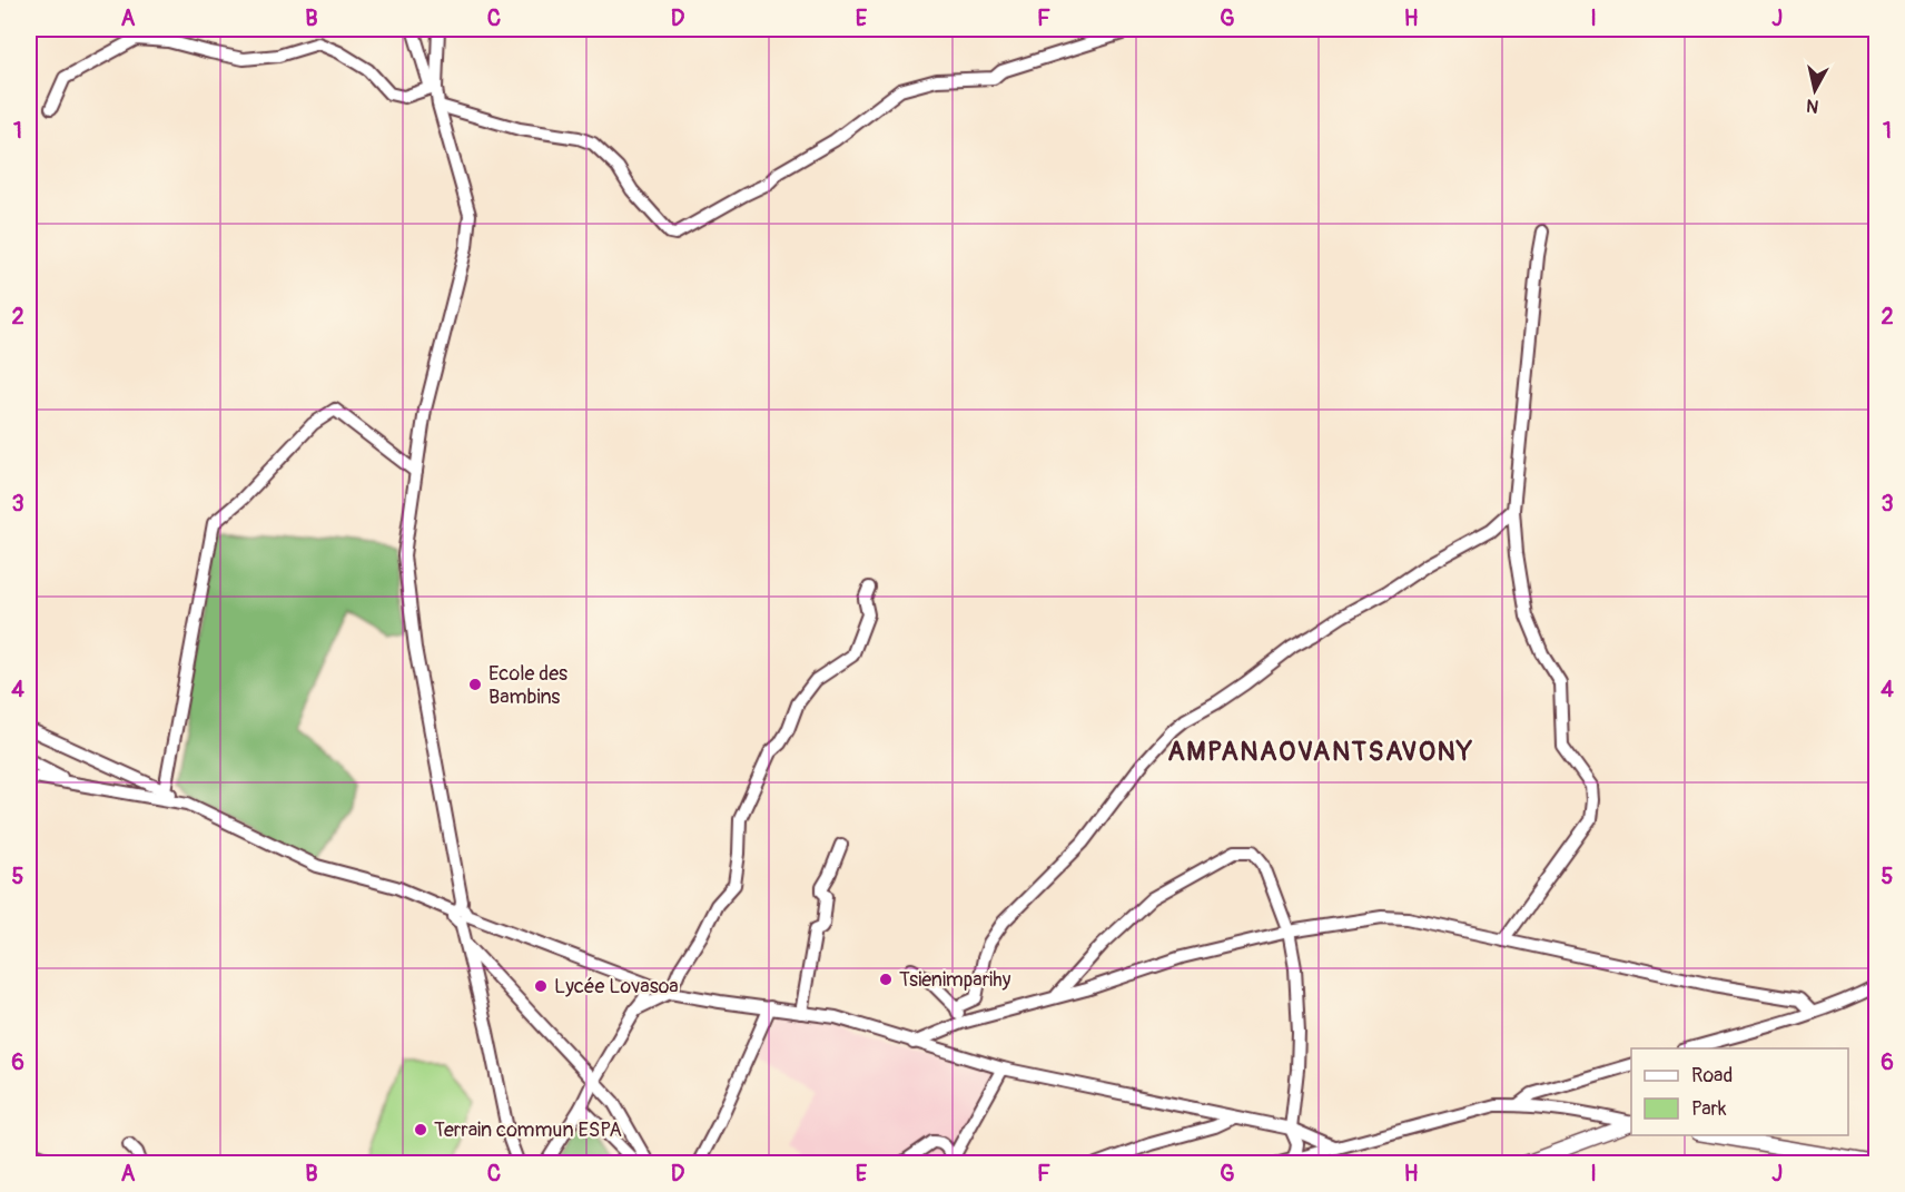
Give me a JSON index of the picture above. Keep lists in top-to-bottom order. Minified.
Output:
{"districts":["AMPANAOVANTSAVONY"],"places":["Ecole des Bambins","Tsienimparihy","Lycée Lovasoa","Terrain commun ESPA"],"legend":["Road","Park"],"north":"bottom","grid":{"columns":["A","B","C","D","E","F","G","H","I","J"],"rows":["1","2","3","4","5","6"]}}
